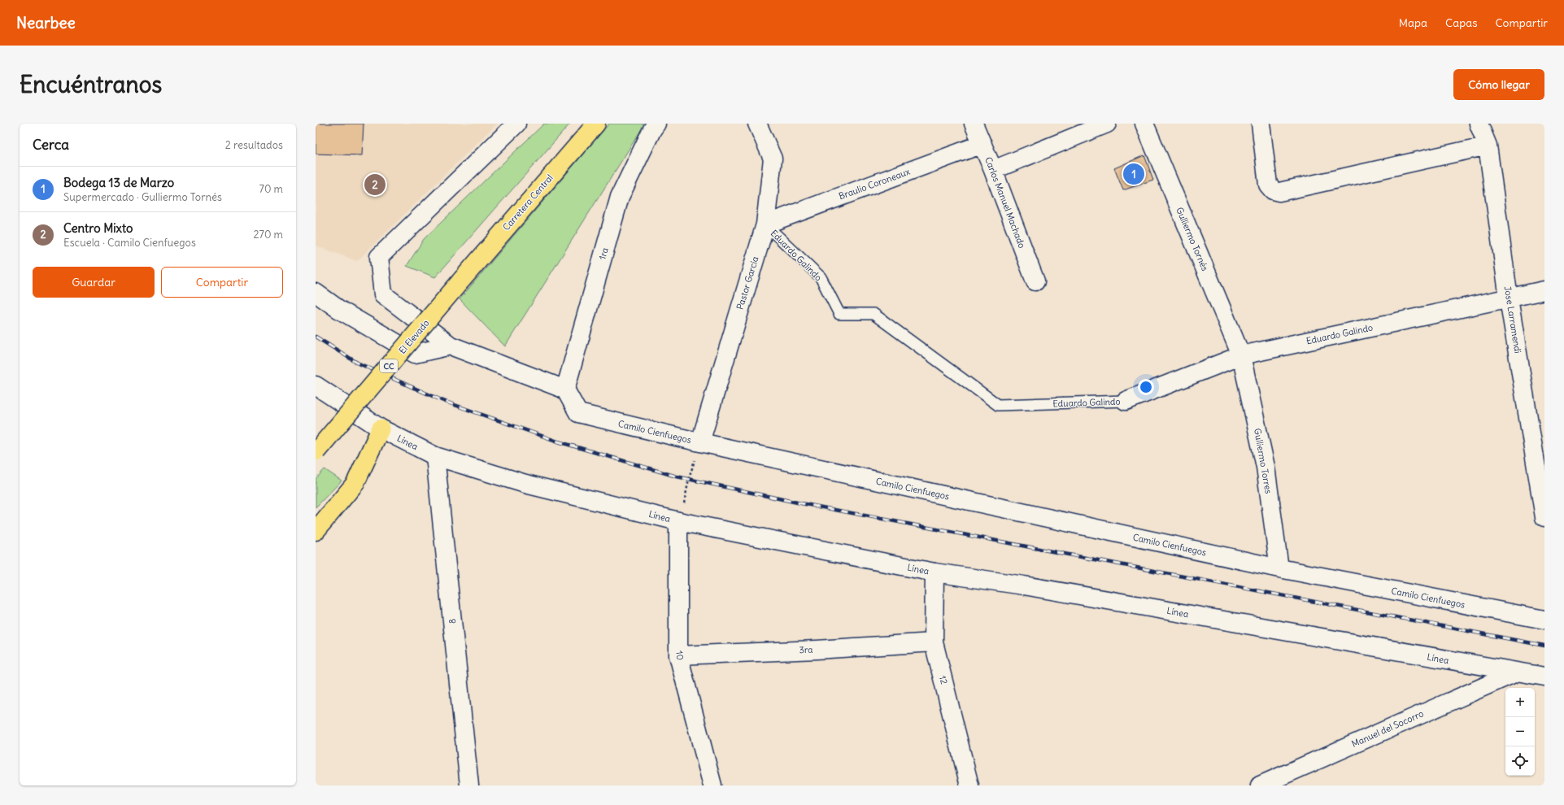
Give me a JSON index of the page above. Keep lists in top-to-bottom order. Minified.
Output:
{"streets":{"highway":["Carretera Central","El Elevado","CC"],"street":["Braulio Coroneaux","Carlos Manuel Machado","Gulliermo Tornés","1ra","Eduardo Galindo","Pastor García","Jose Larramendi","Camilo Cienfuegos","Línea","Gulliermo Torres","8","3ra","10","12","Manuel del Socorro"]},"crossings":[["Braulio Coroneaux","Carlos Manuel Machado"],["Braulio Coroneaux","Eduardo Galindo"],["Braulio Coroneaux","Pastor García"],["Carretera Central","El Elevado"],["Gulliermo Tornés","Eduardo Galindo"],["Gulliermo Tornés","Gulliermo Torres"],["1ra","Camilo Cienfuegos"],["Eduardo Galindo","Pastor García"],["Eduardo Galindo","Jose Larramendi"],["Eduardo Galindo","Gulliermo Torres"],["Pastor García","Camilo Cienfuegos"],["Camilo Cienfuegos","Gulliermo Torres"],["Línea","8"],["Línea","10"],["Línea","12"],["Línea","Manuel del Socorro"],["3ra","10"],["3ra","12"]],"page":{"header":"Nearbee","nav":["Mapa","Capas","Compartir"],"buttons":["Cómo llegar",["Guardar","Compartir"]],"title":"Encuéntranos","heading":["Cerca","2 resultados"],"pins":["1","2"],"list":[{"mark":"1","name":"Bodega 13 de Marzo","note":"Supermercado · Gulliermo Tornés","value":"70 m"},{"mark":"2","name":"Centro Mixto","note":"Escuela · Camilo Cienfuegos","value":"270 m"}],"map_buttons":["+","−"]}}
